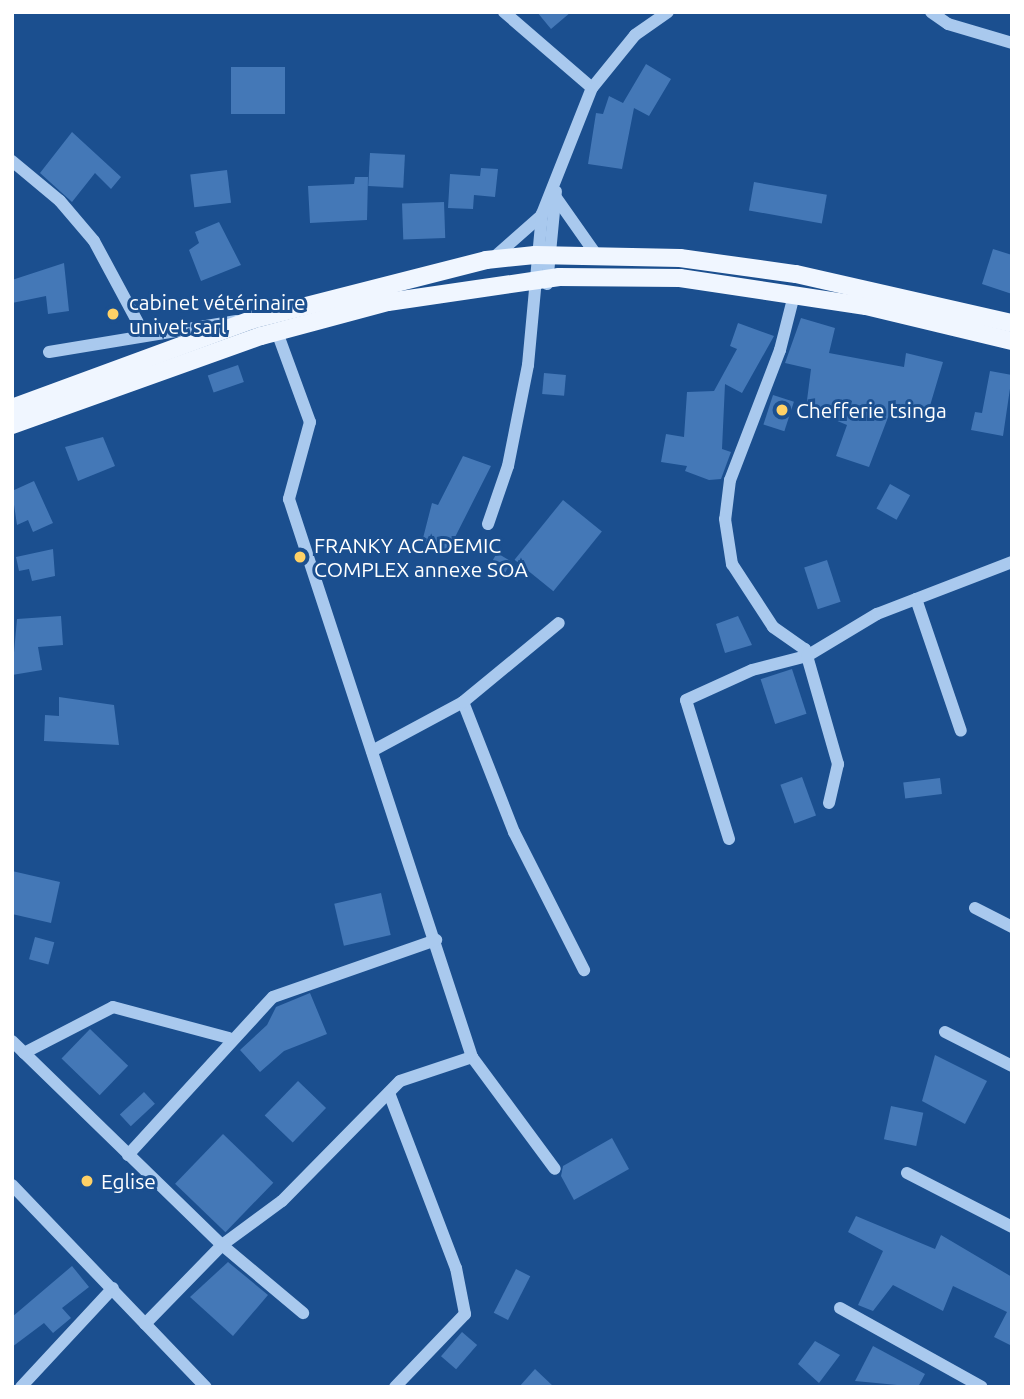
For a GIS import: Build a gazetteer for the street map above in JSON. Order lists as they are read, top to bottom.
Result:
{
  "places": [
    "cabinet vétérinaire univet sarl",
    "Chefferie tsinga",
    "FRANKY ACADEMIC COMPLEX annexe SOA",
    "Eglise"
  ]
}
